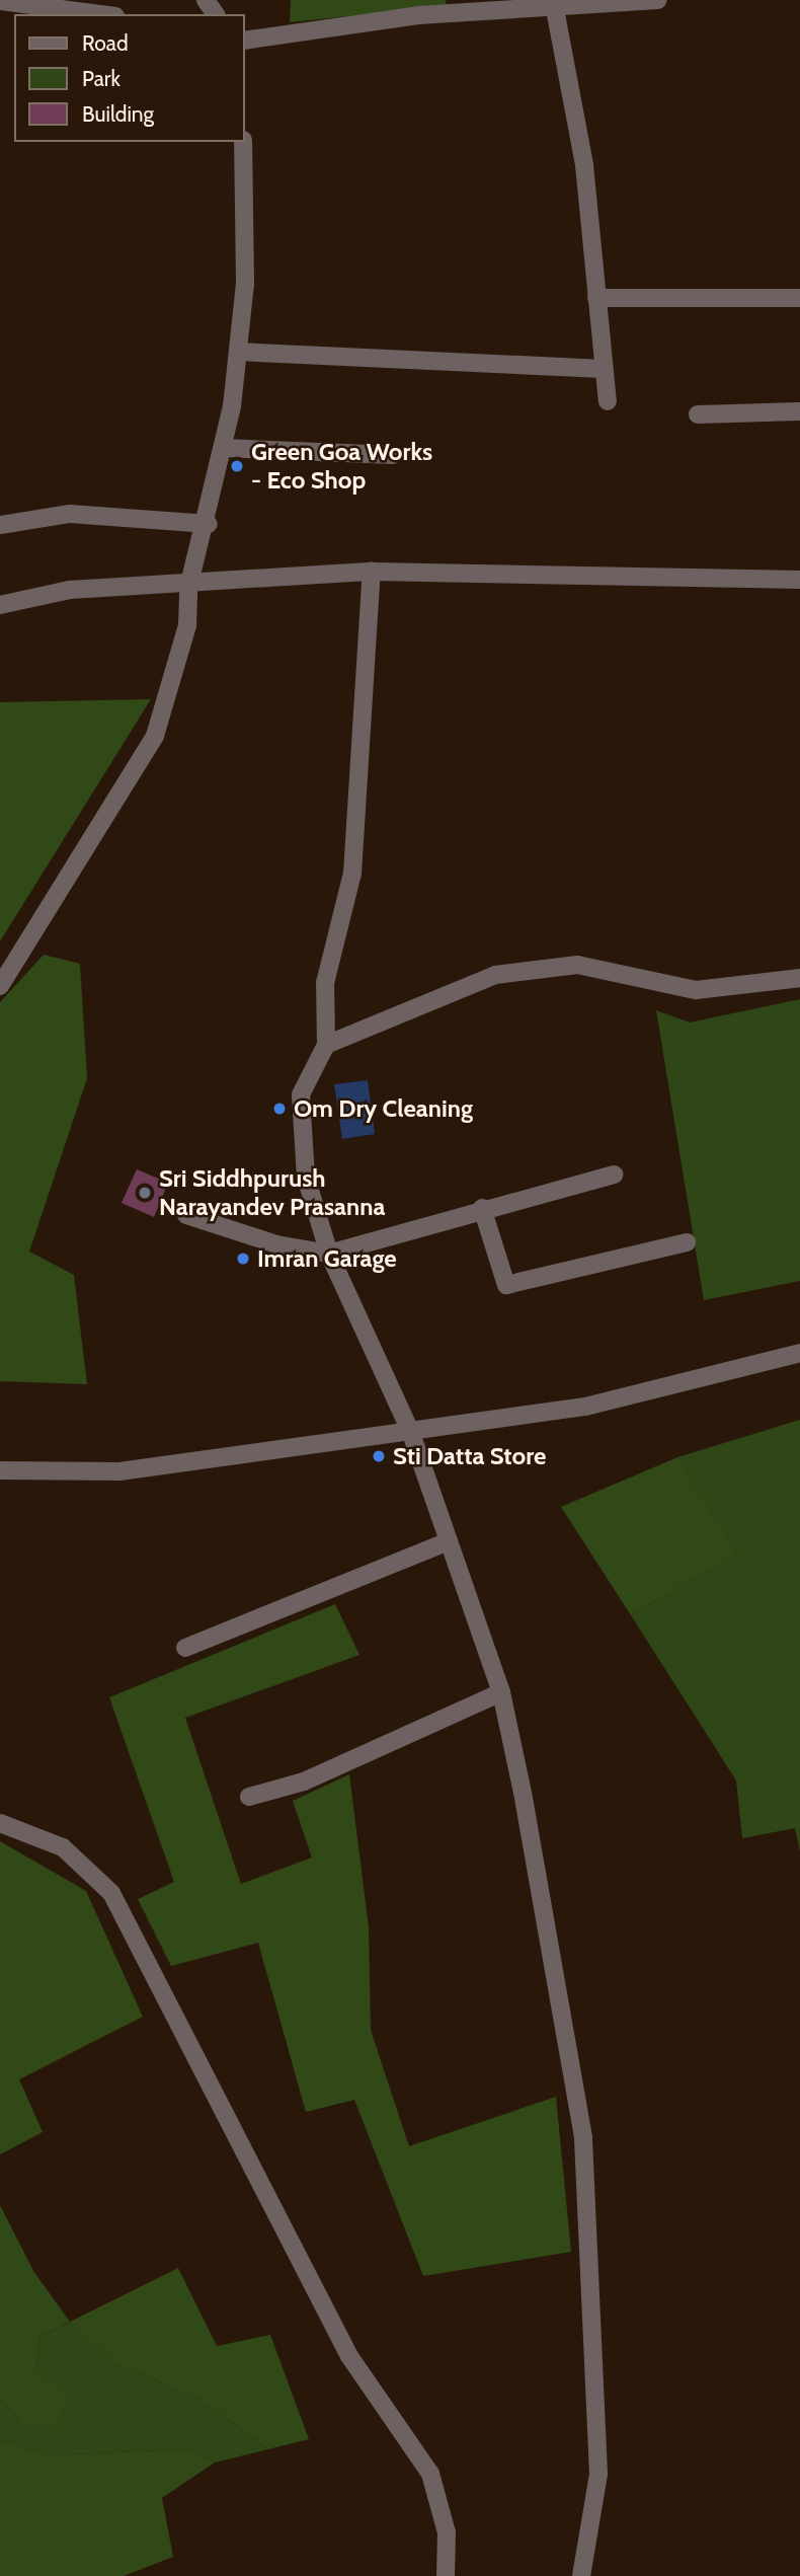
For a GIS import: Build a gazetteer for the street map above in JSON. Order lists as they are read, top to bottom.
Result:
{
  "places": [
    "Green Goa Works - Eco Shop",
    "Om Dry Cleaning",
    "Sri Siddhpurush Narayandev Prasanna",
    "Imran Garage",
    "Sti Datta Store"
  ],
  "legend": ["Road", "Park", "Building"]
}
